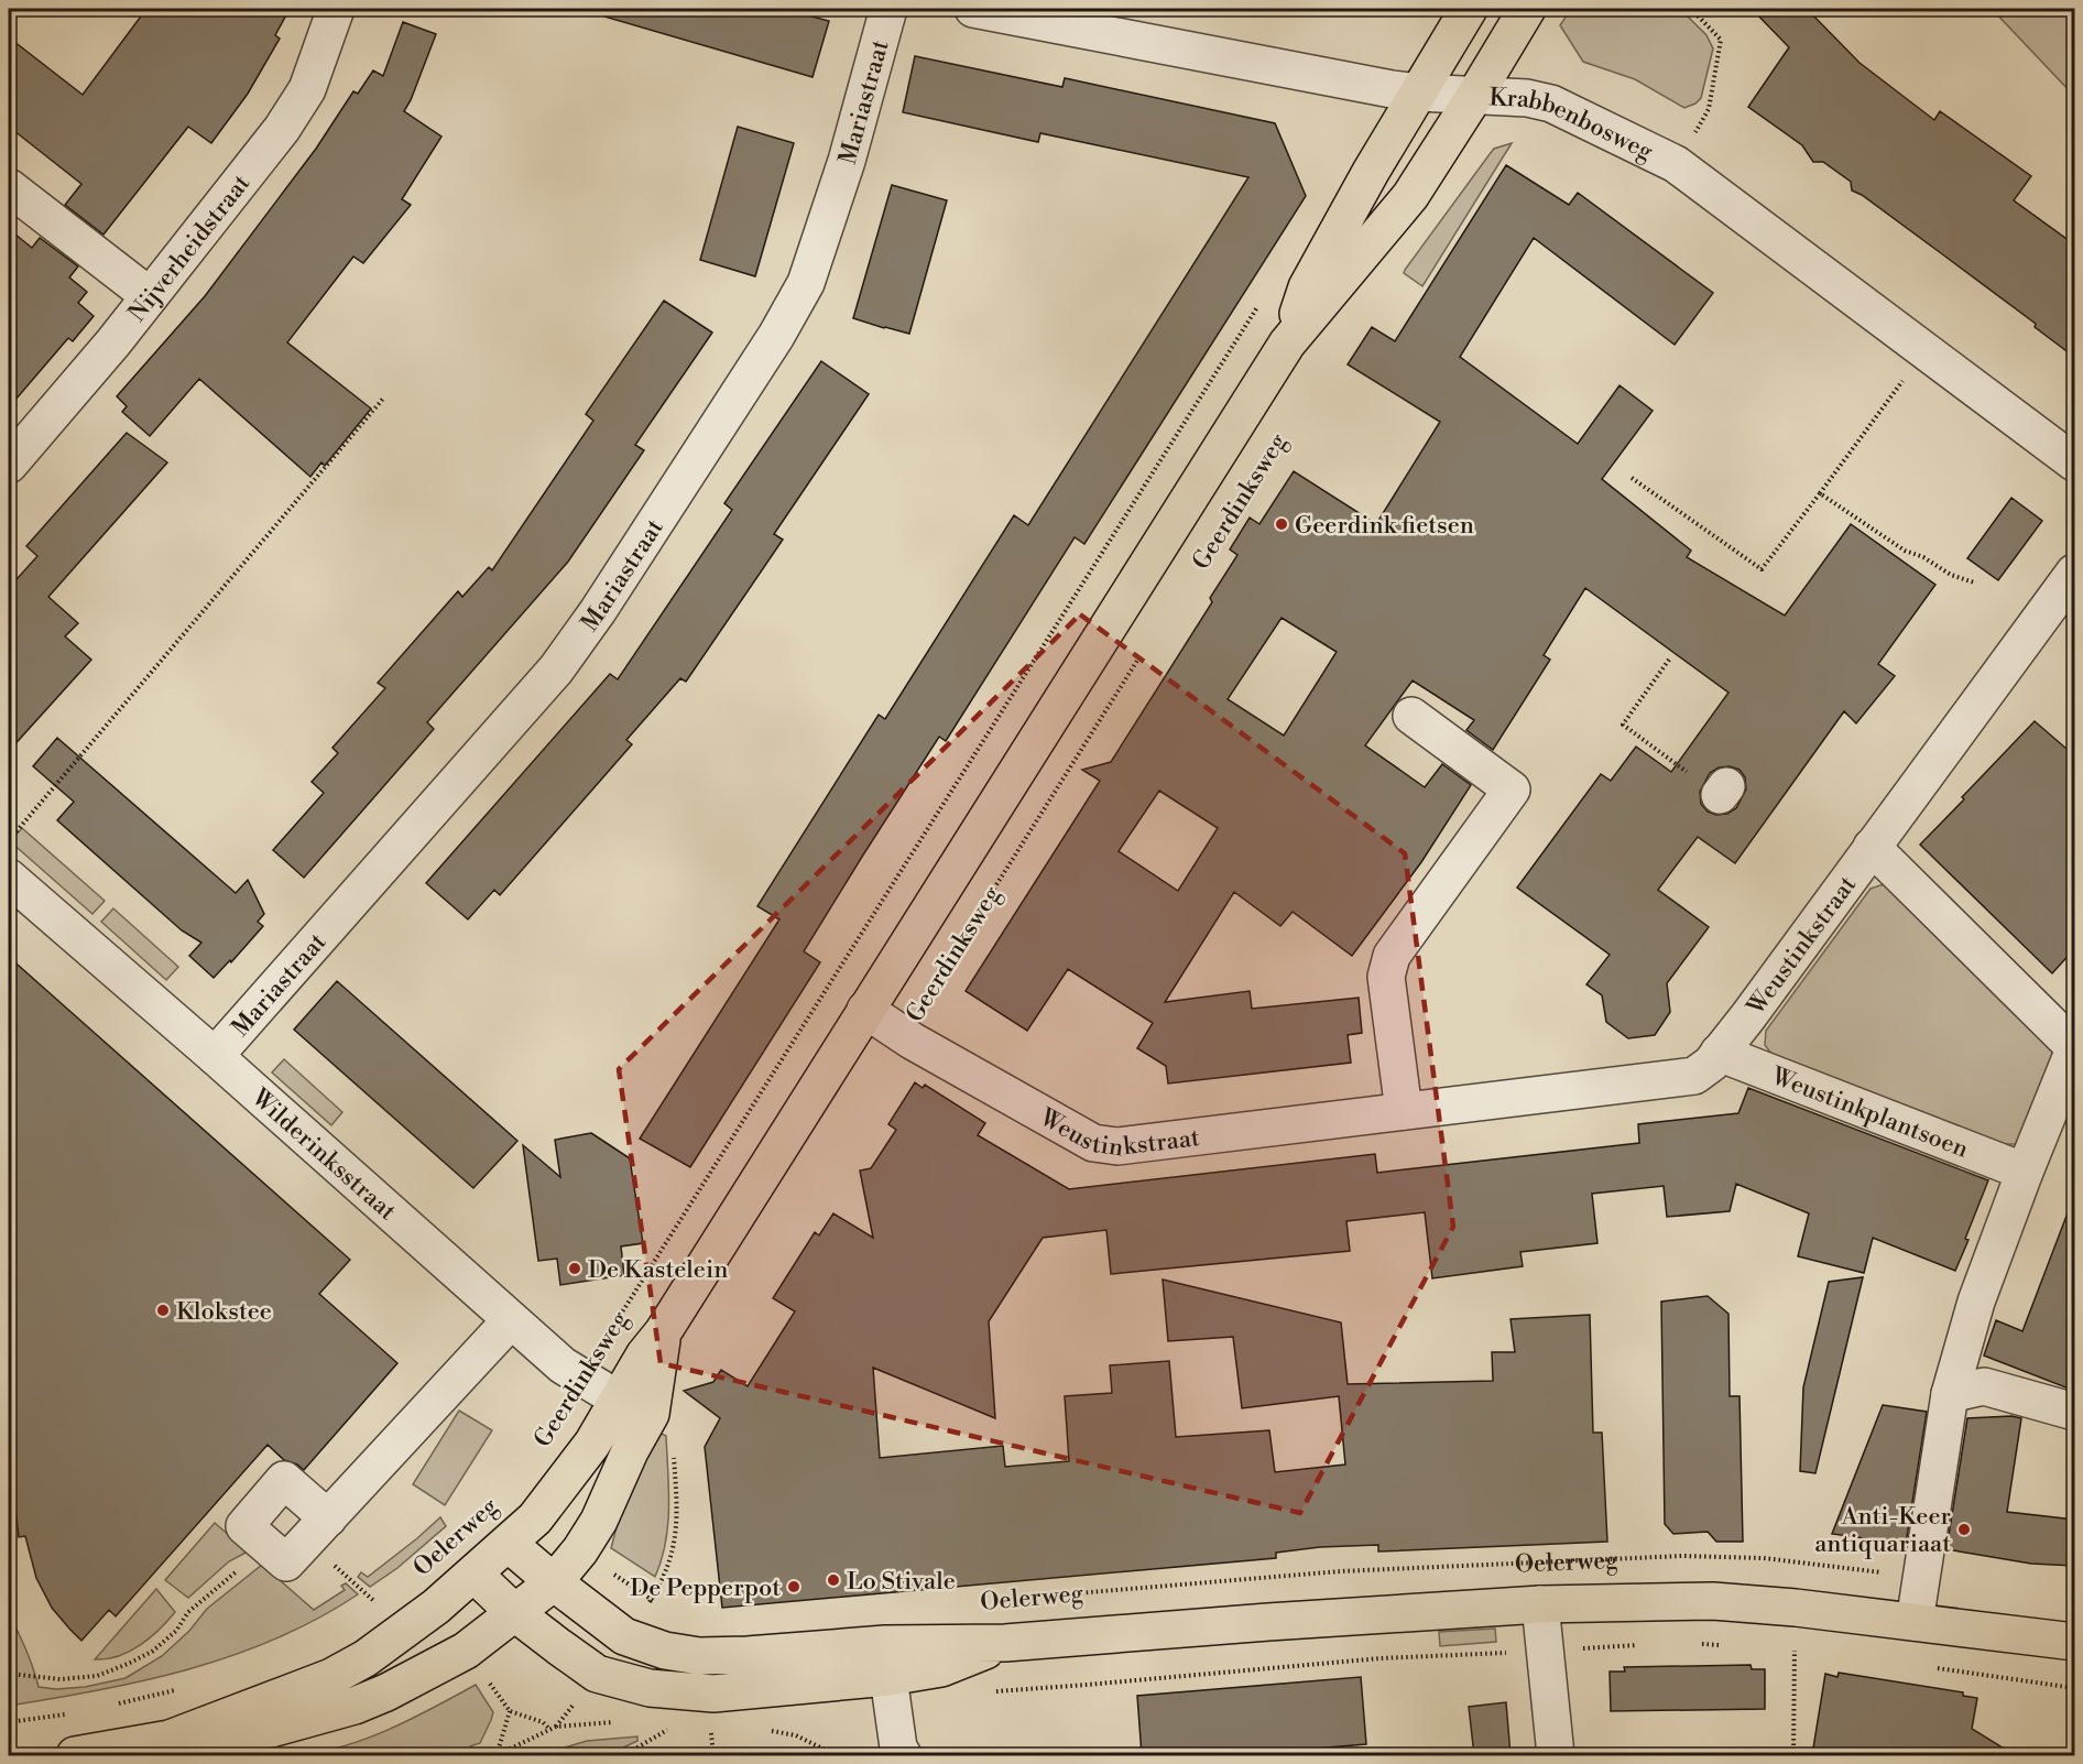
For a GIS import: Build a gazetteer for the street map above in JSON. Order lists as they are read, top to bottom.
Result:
{
  "streets": {
    "main road": ["Geerdinksweg", "Oelerweg"],
    "street": [
      "Mariastraat",
      "Krabbenbosweg",
      "Nijverheidstraat",
      "Weustinkstraat",
      "Weustinkplantsoen",
      "Wilderinksstraat"
    ]
  },
  "crossings": [
    ["Mariastraat", "Wilderinksstraat"],
    ["Krabbenbosweg", "Geerdinksweg"],
    ["Geerdinksweg", "Weustinkstraat"],
    ["Geerdinksweg", "Wilderinksstraat"],
    ["Geerdinksweg", "Oelerweg"],
    ["Weustinkstraat", "Weustinkplantsoen"]
  ],
  "places": [
    "Geerdink fietsen",
    "De Kastelein",
    "Klokstee",
    "Anti-Keer antiquariaat",
    "Lo Stivale",
    "De Pepperpot"
  ]
}
